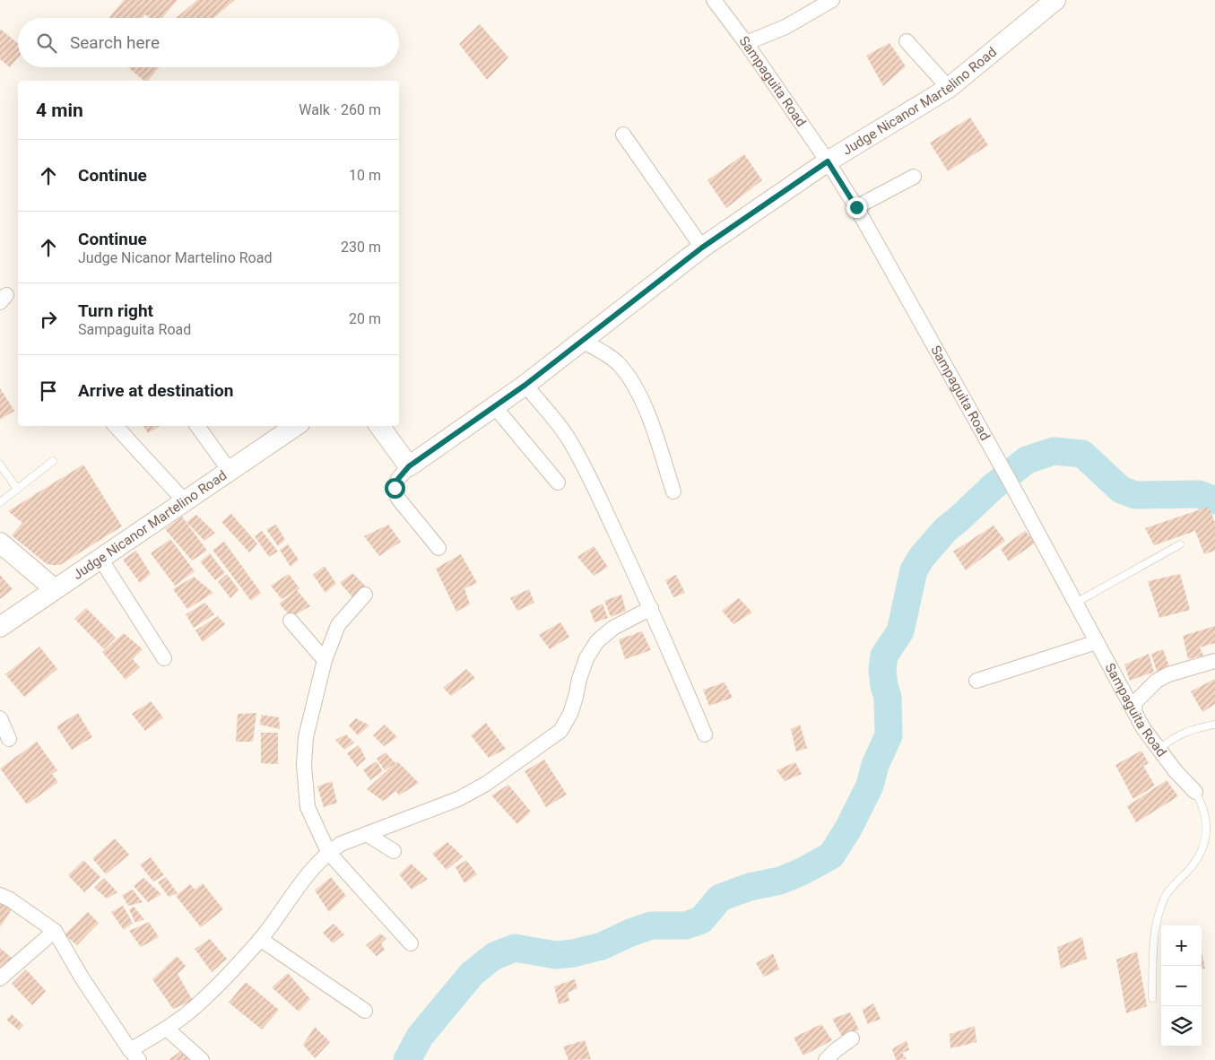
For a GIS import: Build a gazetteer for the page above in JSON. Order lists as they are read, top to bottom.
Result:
{
  "streets": {
    "street": ["Sampaguita Road", "Judge Nicanor Martelino Road"]
  },
  "crossings": [
    ["Sampaguita Road", "Judge Nicanor Martelino Road"]
  ],
  "page": {
    "search": "Search here",
    "heading": ["4 min", "Walk · 260 m"],
    "list": [
      ["Continue", "10 m"],
      ["Continue", "Judge Nicanor Martelino Road", "230 m"],
      ["Turn right", "Sampaguita Road", "20 m"],
      "Arrive at destination"
    ],
    "map_buttons": ["+", "−"]
  }
}
